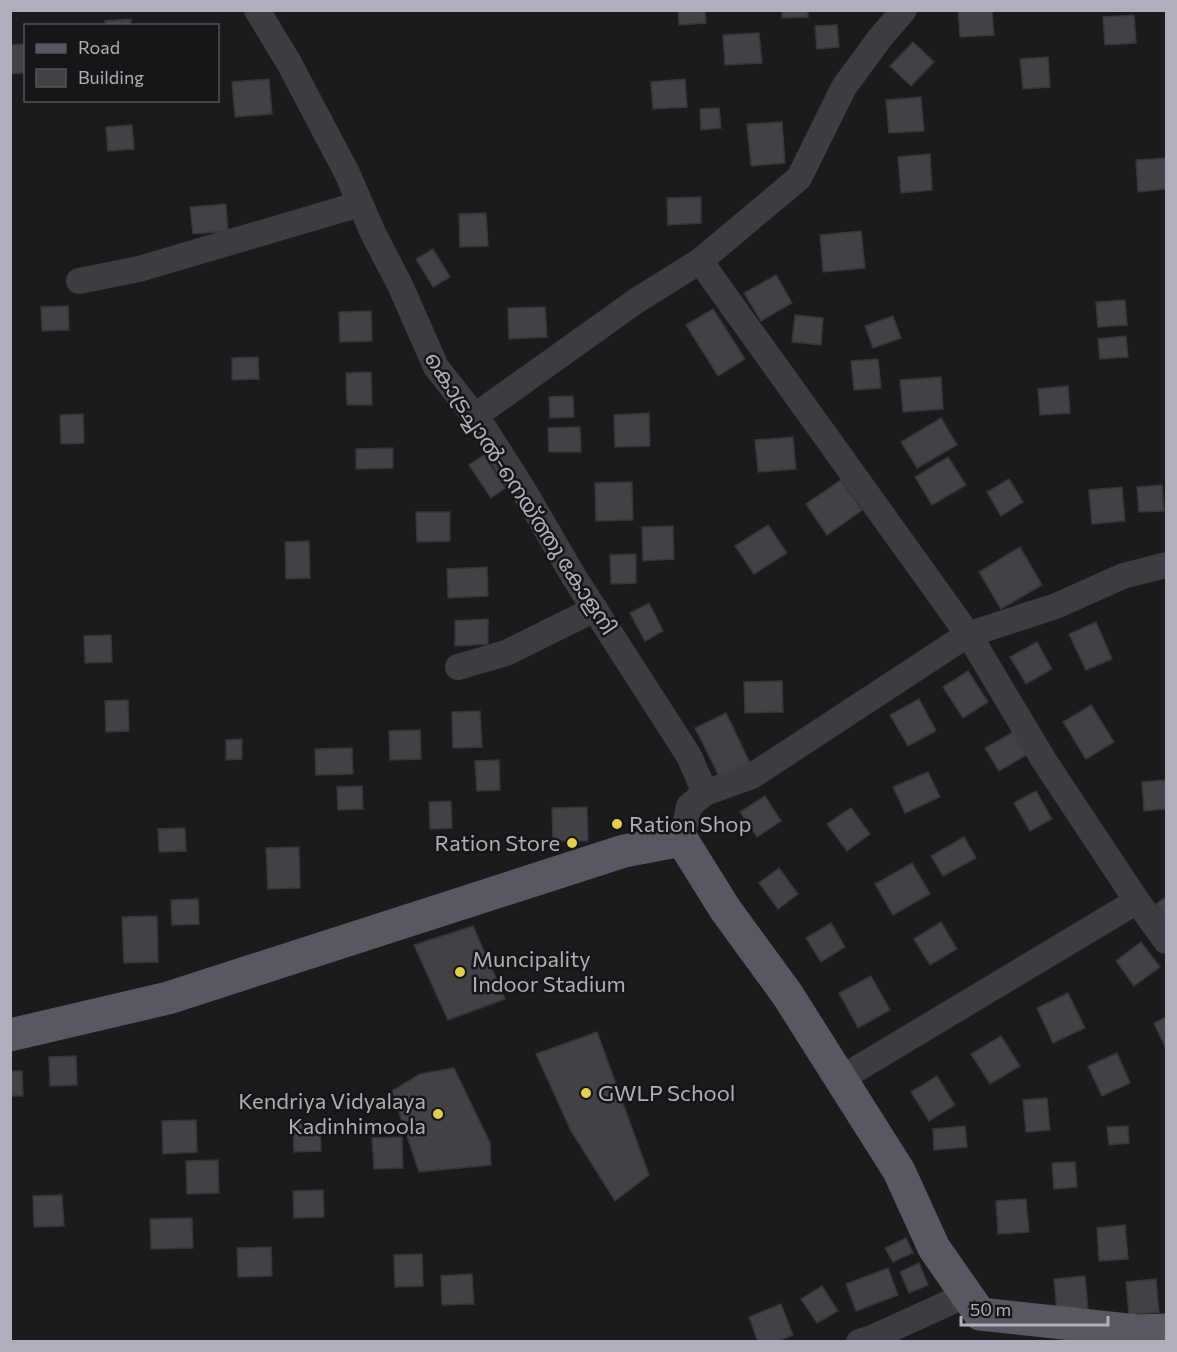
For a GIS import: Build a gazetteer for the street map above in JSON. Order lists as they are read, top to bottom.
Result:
{
  "streets": {
    "street": ["കൊട്രച്ചാൽ-നെയ്ത്തു കോളനി"]
  },
  "places": [
    "Ration Shop",
    "Ration Store",
    "Muncipality Indoor Stadium",
    "GWLP School",
    "Kendriya Vidyalaya Kadinhimoola"
  ],
  "legend": ["Road", "Building"],
  "scale_bar": "50 m"
}
